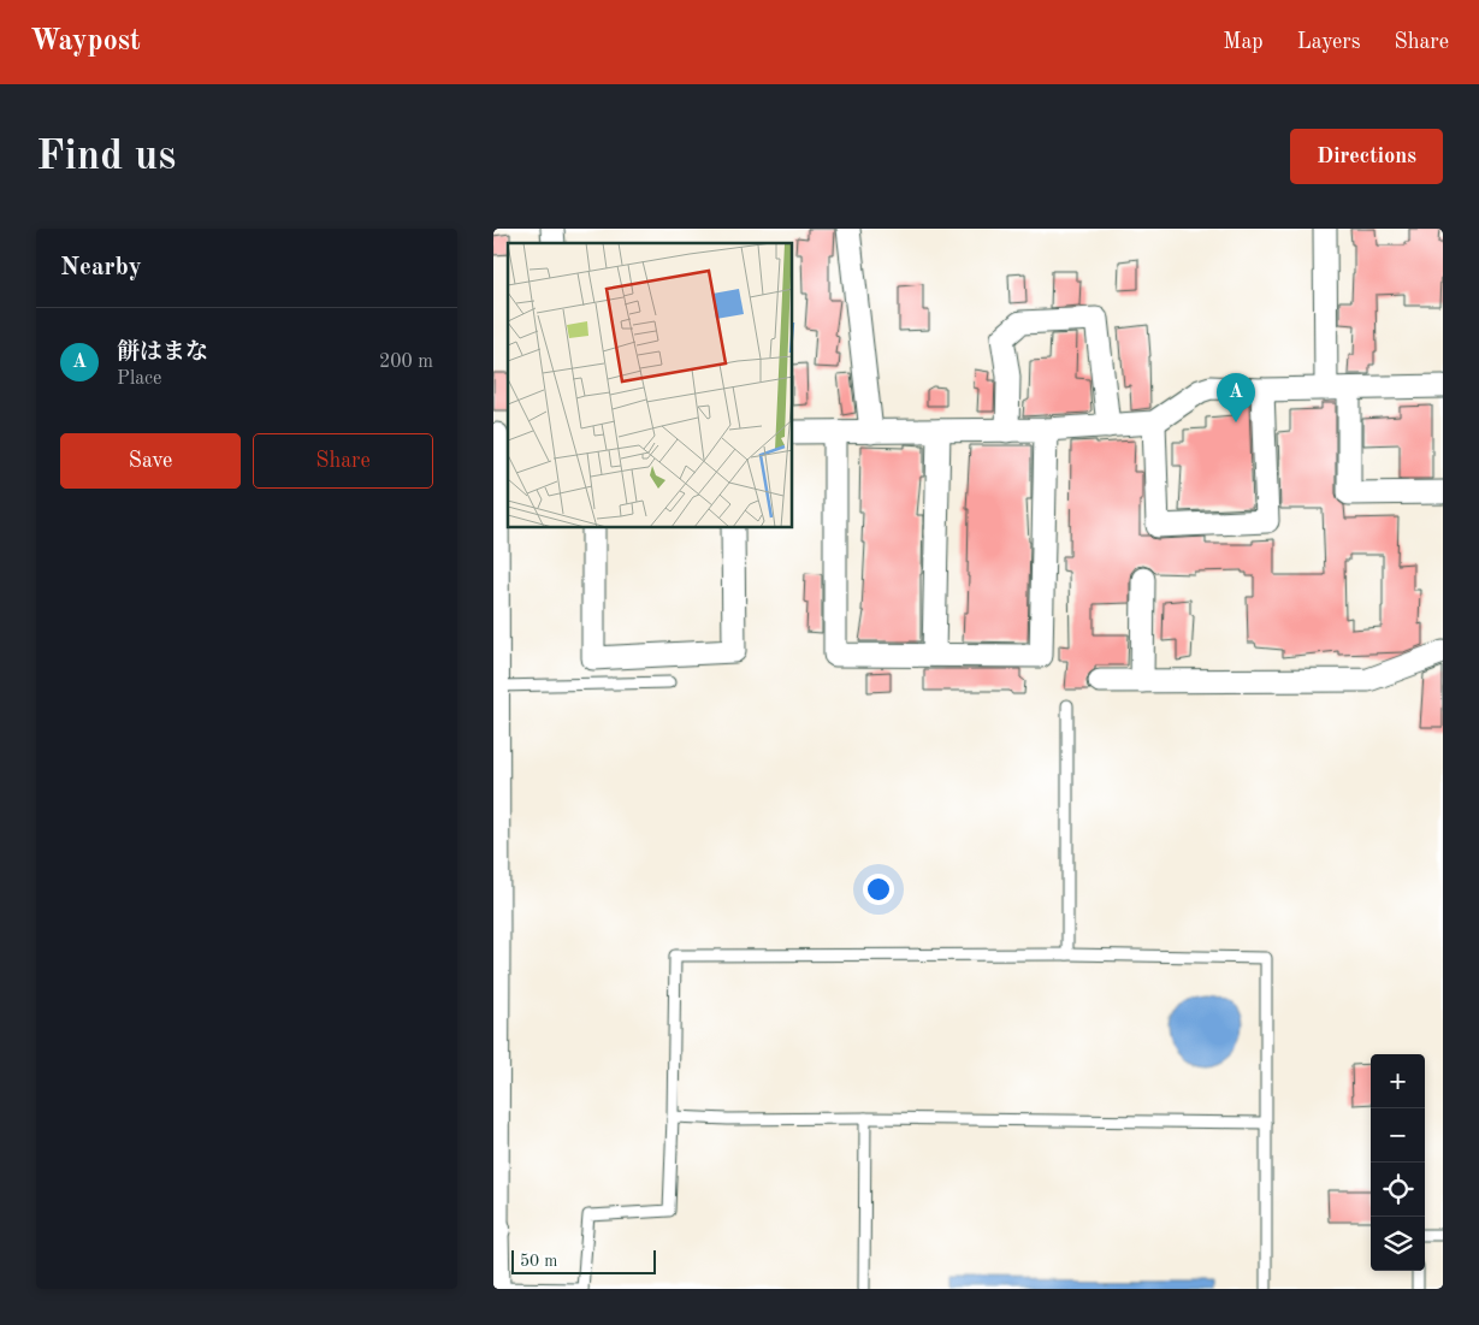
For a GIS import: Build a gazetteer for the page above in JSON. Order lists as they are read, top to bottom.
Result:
{
  "scale_bar": "50 m",
  "page": {
    "header": "Waypost",
    "nav": ["Map", "Layers", "Share"],
    "buttons": [
      "Directions",
      ["Save", "Share"]
    ],
    "title": "Find us",
    "heading": "Nearby",
    "list": [
      {
        "mark": "A",
        "name": "餅はまな",
        "note": "Place",
        "value": "200 m"
      }
    ],
    "pins": "A",
    "map_buttons": ["+", "−"],
    "scale": "50 m"
  }
}
